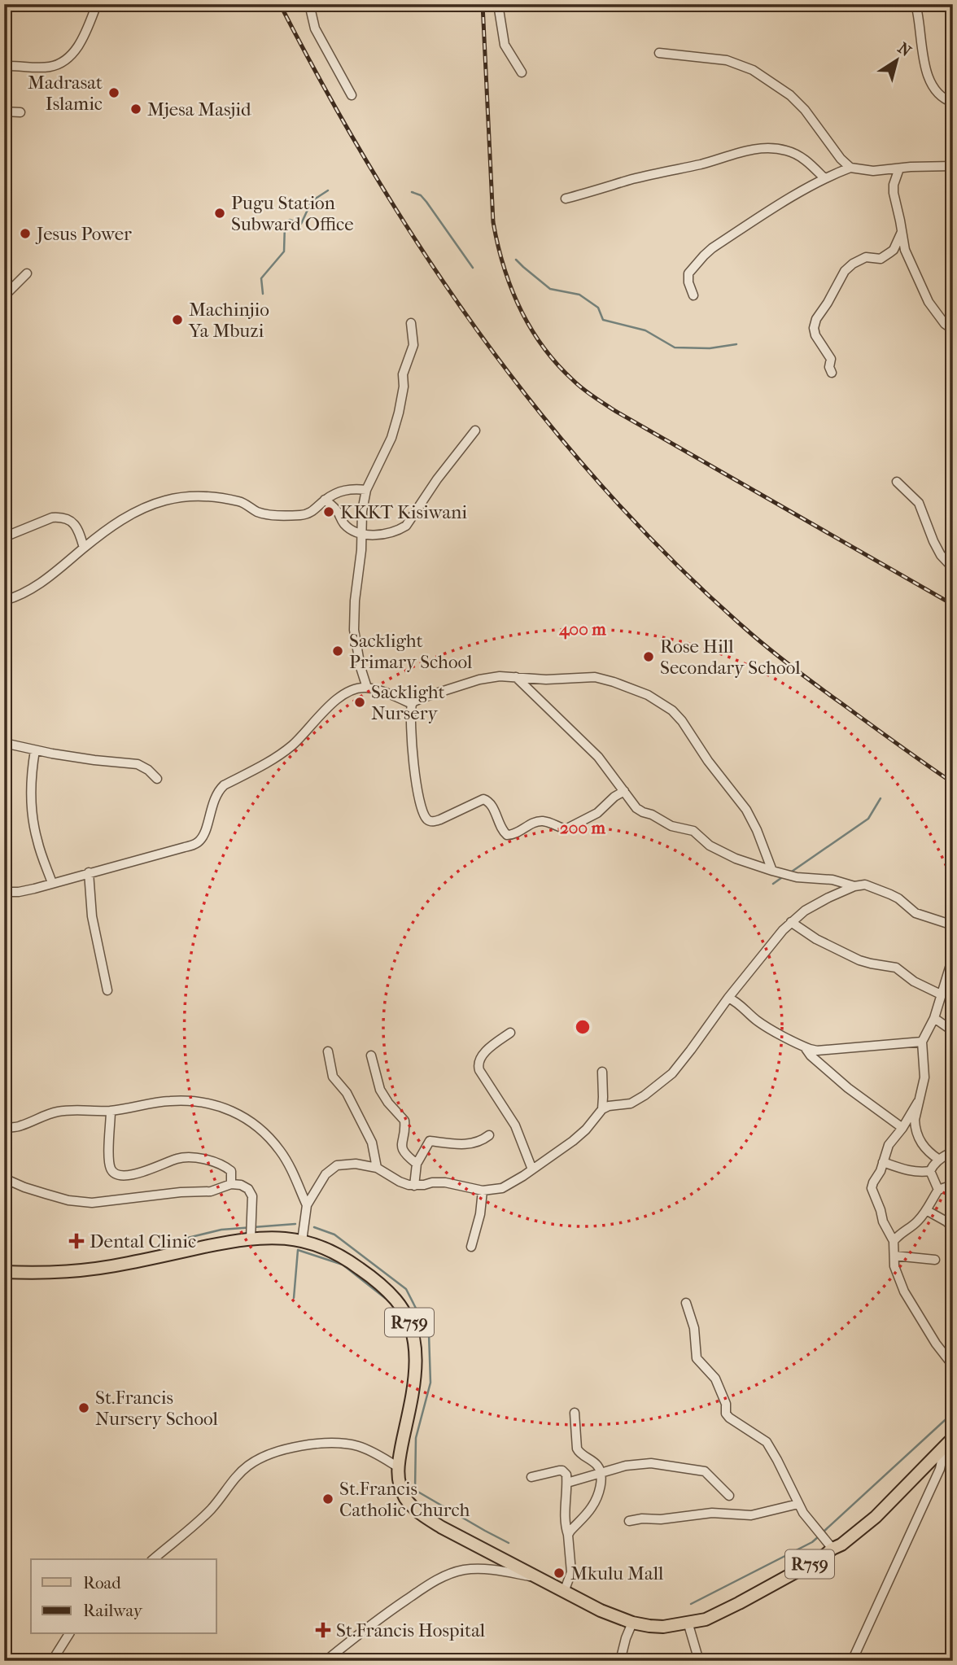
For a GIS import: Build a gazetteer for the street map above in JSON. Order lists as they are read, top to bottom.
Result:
{
  "streets": {
    "main road": ["R759"]
  },
  "places": {
    "other": [
      "Madrasat Islamic",
      "Mjesa Masjid",
      "Pugu Station Subward Office",
      "Jesus Power",
      "Machinjio Ya Mbuzi",
      "KKKT Kisiwani",
      "Sacklight Primary School",
      "Rose Hill Secondary School",
      "Sacklight Nursery",
      "St.Francis Nursery School",
      "St.Francis Catholic Church",
      "Mkulu Mall"
    ],
    "health": ["Dental Clinic", "St.Francis Hospital"]
  },
  "legend": ["Road", "Railway"],
  "north": "top right",
  "rings": ["400 m", "200 m"]
}
